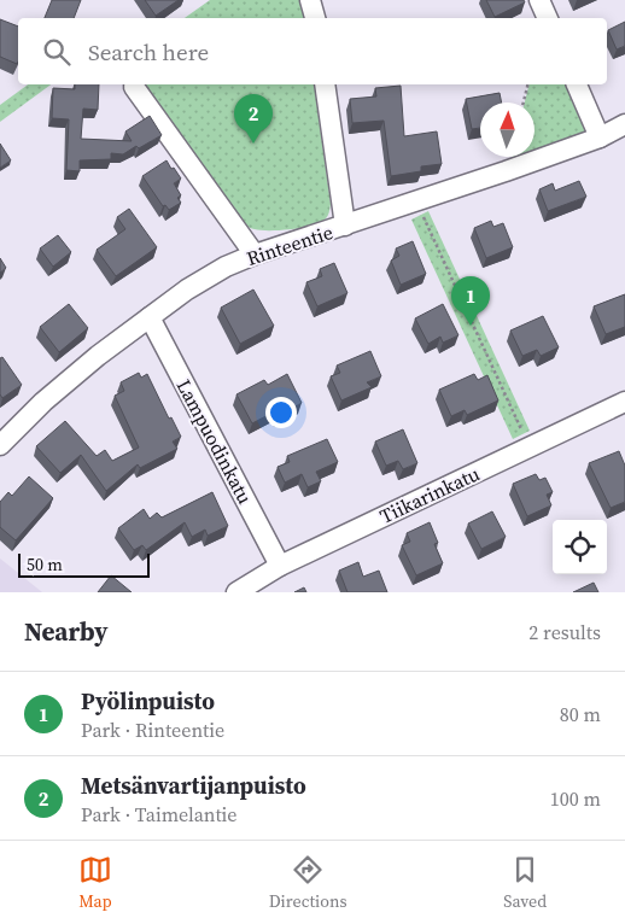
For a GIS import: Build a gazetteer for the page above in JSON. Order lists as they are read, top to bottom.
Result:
{
  "streets": {
    "street": ["Rinteentie", "Lampuodinkatu", "Tiikarinkatu"]
  },
  "crossings": [
    ["Rinteentie", "Lampuodinkatu"],
    ["Lampuodinkatu", "Tiikarinkatu"]
  ],
  "scale_bar": "50 m",
  "north": "top",
  "page": {
    "search": "Search here",
    "pins": ["2", "1"],
    "scale": "50 m",
    "heading": ["Nearby", "2 results"],
    "list": [
      {
        "mark": "1",
        "name": "Pyölinpuisto",
        "note": "Park · Rinteentie",
        "value": "80 m"
      },
      {
        "mark": "2",
        "name": "Metsänvartijanpuisto",
        "note": "Park · Taimelantie",
        "value": "100 m"
      }
    ],
    "nav": ["Map", "Directions", "Saved"]
  }
}
